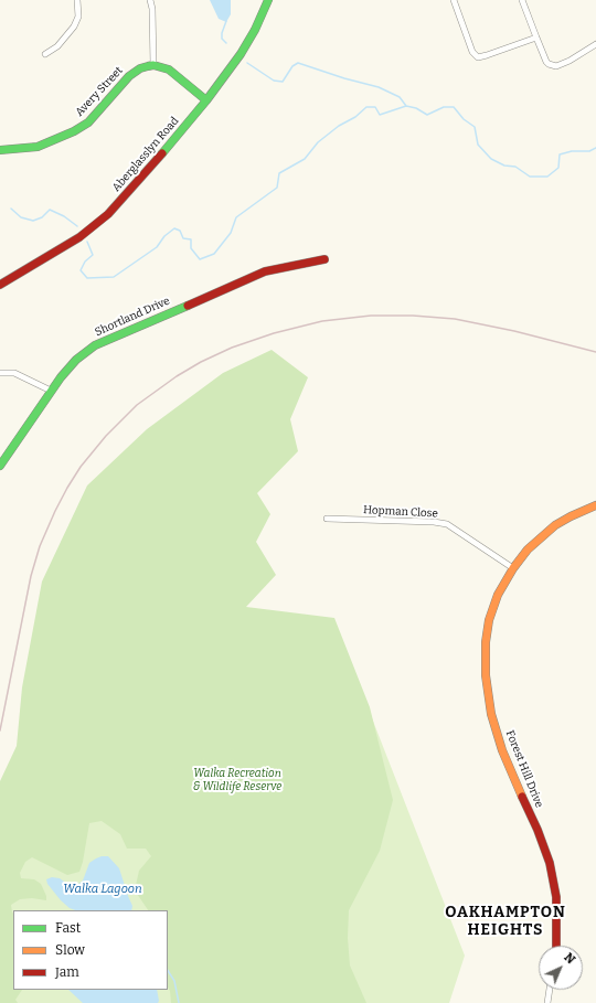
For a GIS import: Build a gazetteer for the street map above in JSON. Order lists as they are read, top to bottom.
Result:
{
  "streets": {
    "street": [
      "Avery Street",
      "Aberglasslyn Road",
      "Shortland Drive",
      "Hopman Close",
      "Forest Hill Drive"
    ]
  },
  "crossings": [
    ["Hopman Close", "Forest Hill Drive"]
  ],
  "districts": ["OAKHAMPTON HEIGHTS"],
  "water": ["Walka Lagoon"],
  "parks": ["Walka Recreation & Wildlife Reserve"],
  "legend": ["Fast", "Slow", "Jam"],
  "north": "top right"
}
